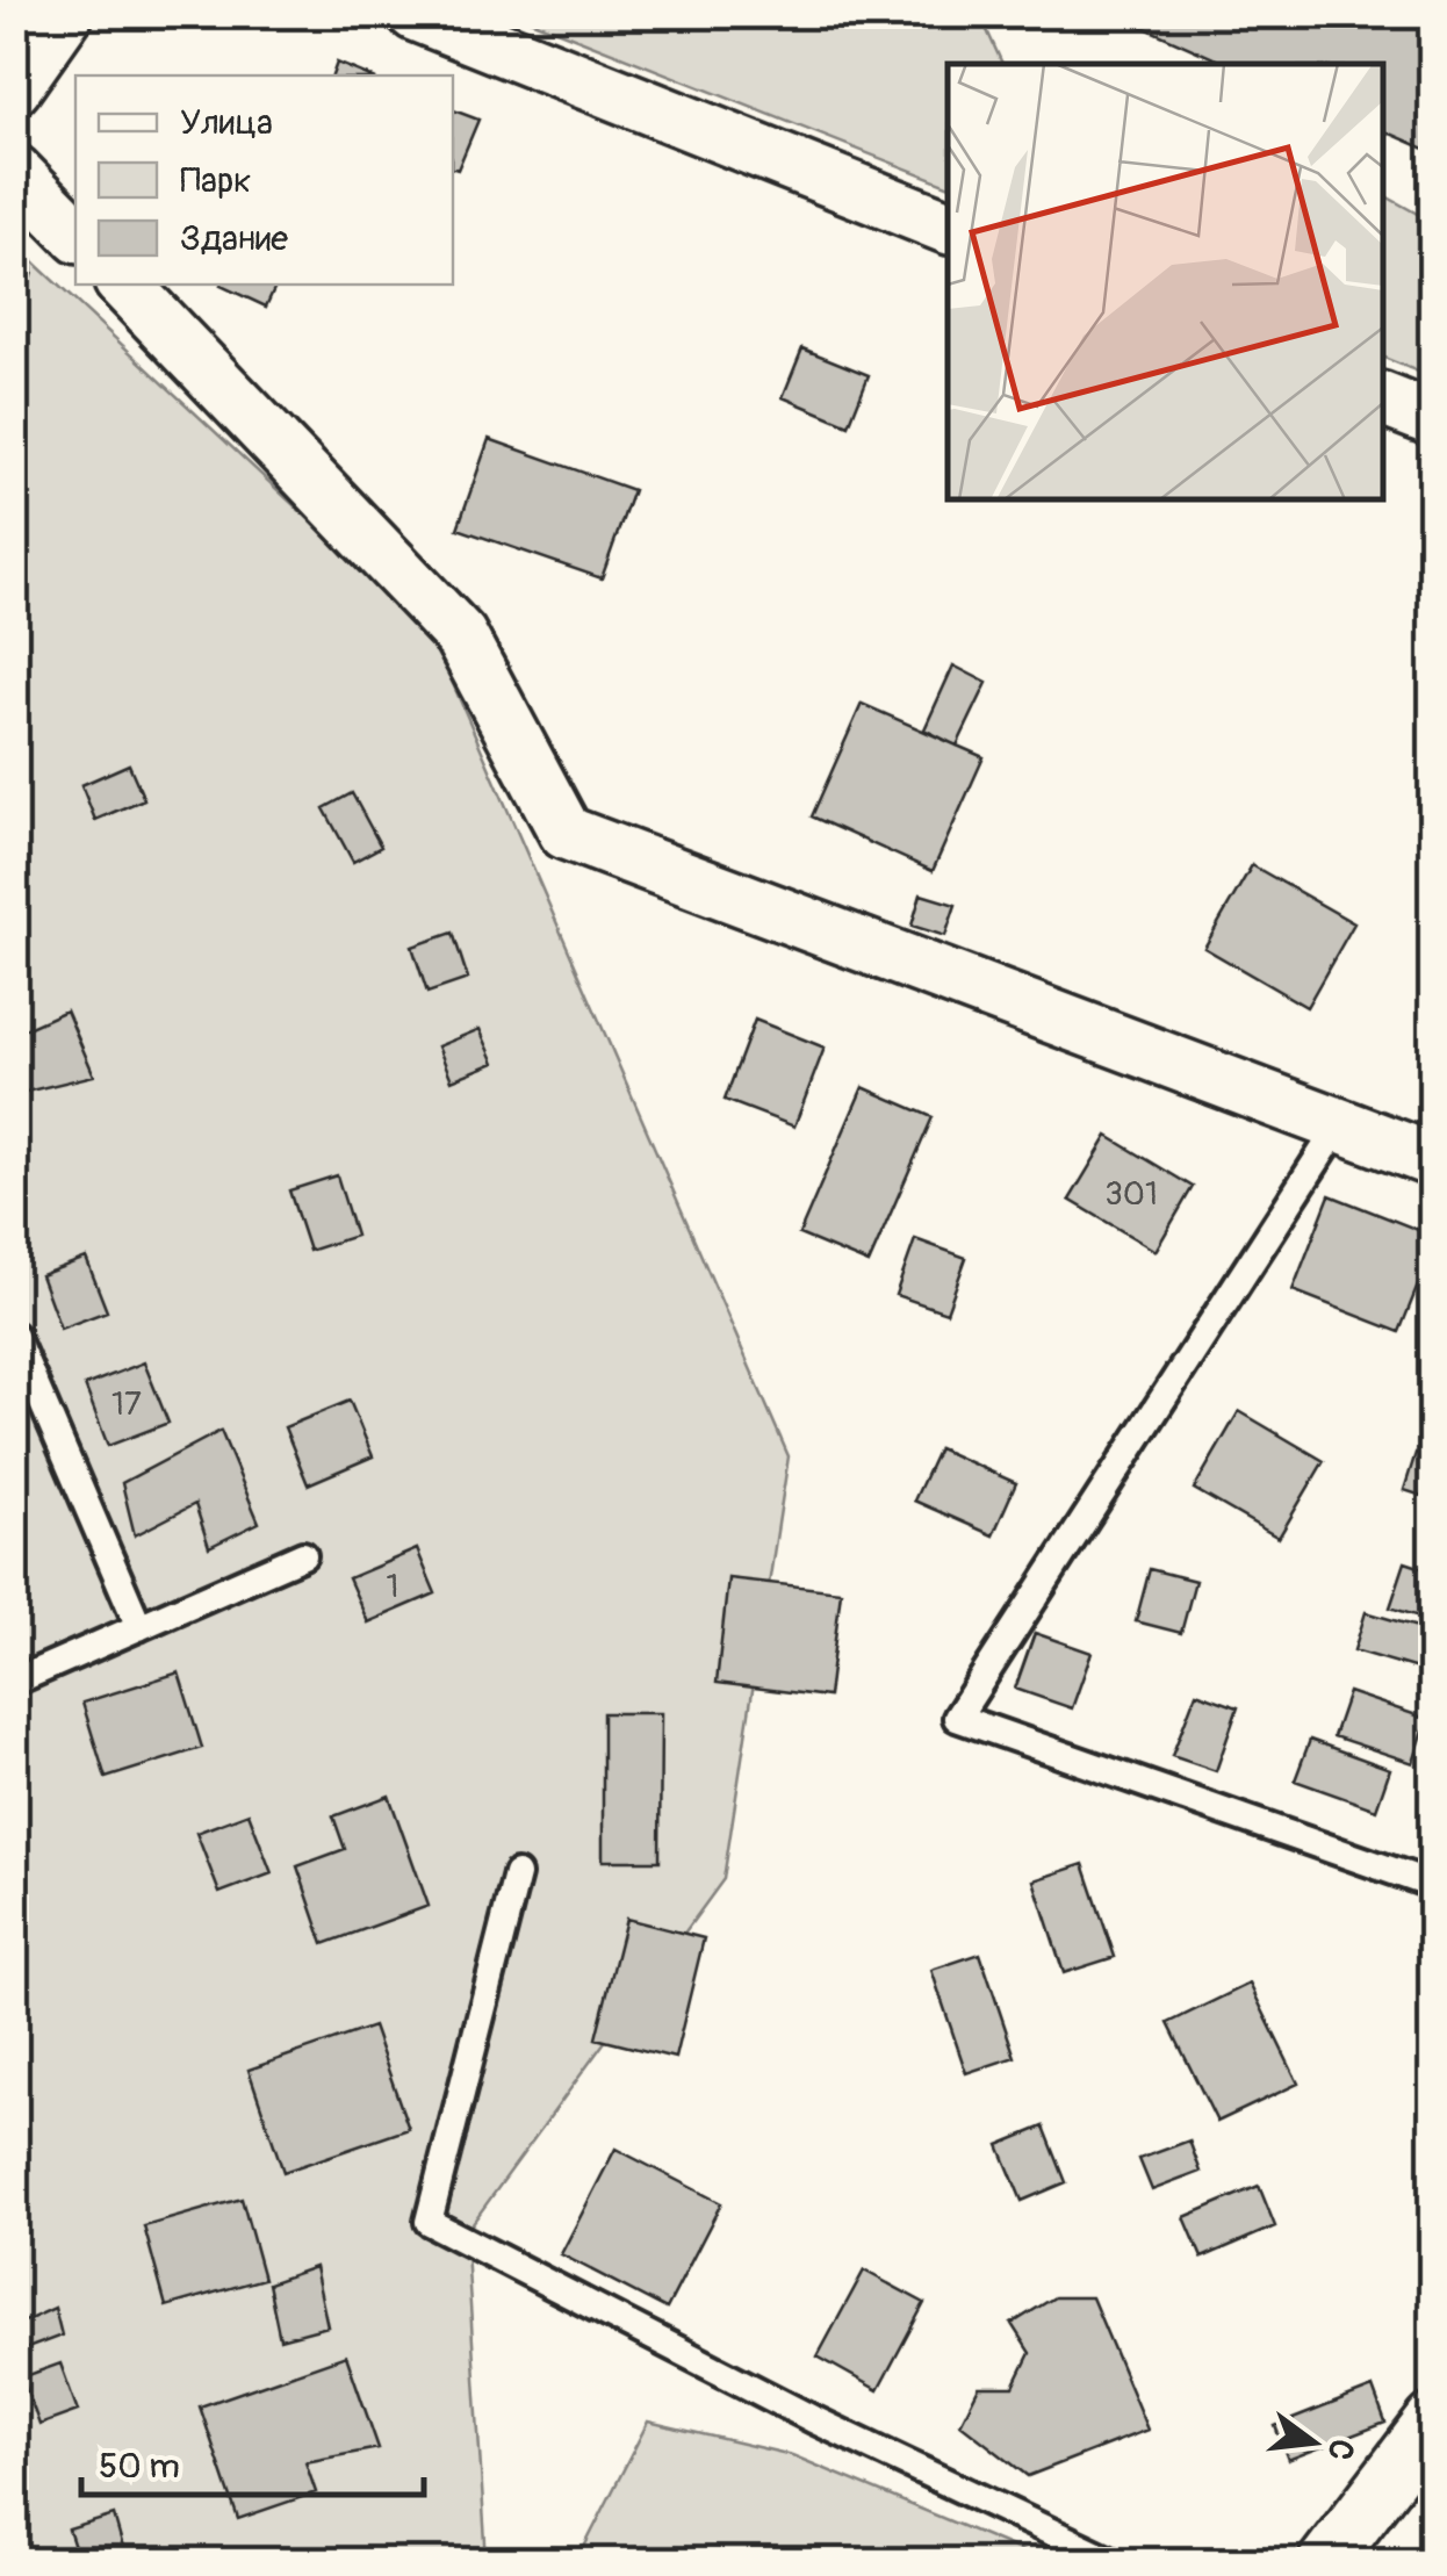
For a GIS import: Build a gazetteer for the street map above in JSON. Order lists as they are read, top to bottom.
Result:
{
  "house_numbers": ["301", "17", "1"],
  "legend": ["Улица", "Парк", "Здание"],
  "scale_bar": "50 m",
  "north": "right"
}
